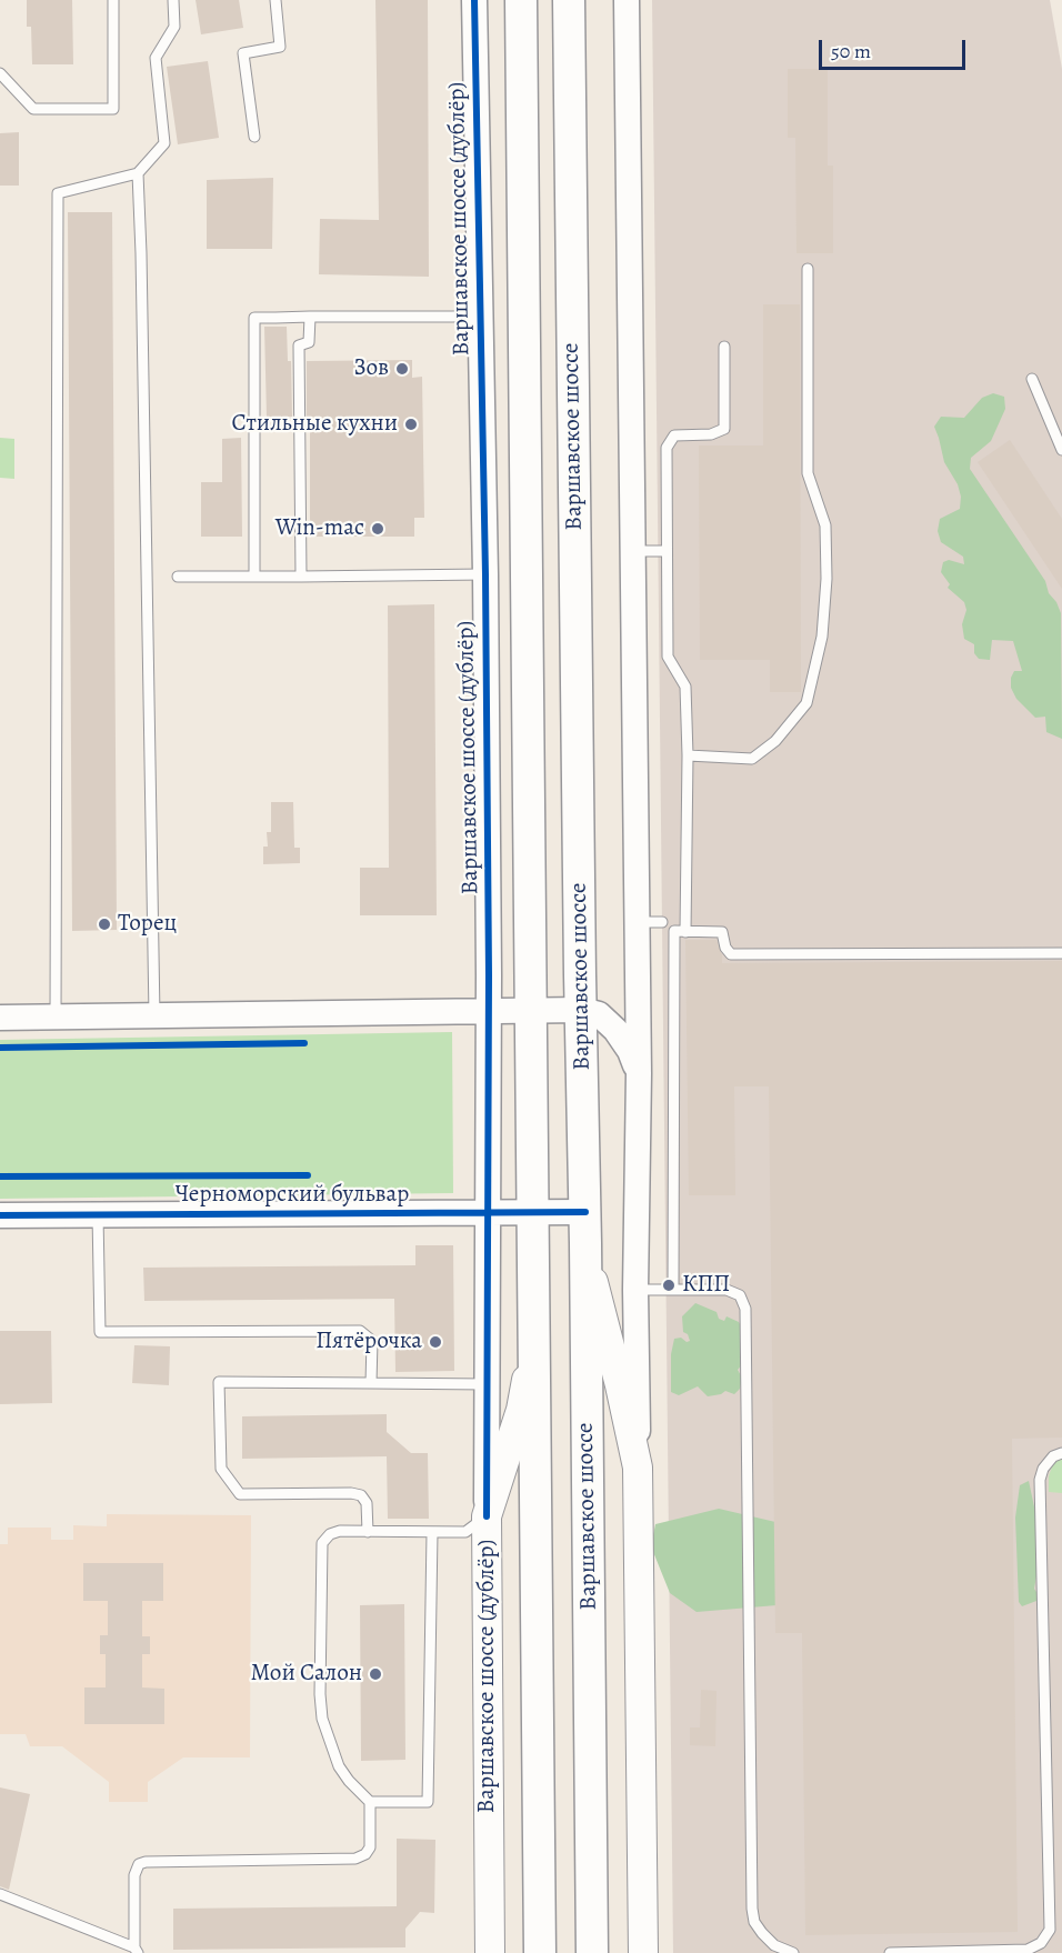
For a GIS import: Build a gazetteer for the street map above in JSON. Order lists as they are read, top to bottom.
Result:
{
  "streets": {
    "main road": ["Варшавское шоссе (дублёр)", "Варшавское шоссе"],
    "street": ["Черноморский бульвар"]
  },
  "crossings": [
    ["Варшавское шоссе (дублёр)", "Черноморский бульвар"],
    ["Варшавское шоссе", "Черноморский бульвар"]
  ],
  "places": [
    "Зов",
    "Стильные кухни",
    "Win-mac",
    "Торец",
    "КПП",
    "Пятёрочка",
    "Мой Салон"
  ],
  "scale_bar": "50 m"
}
